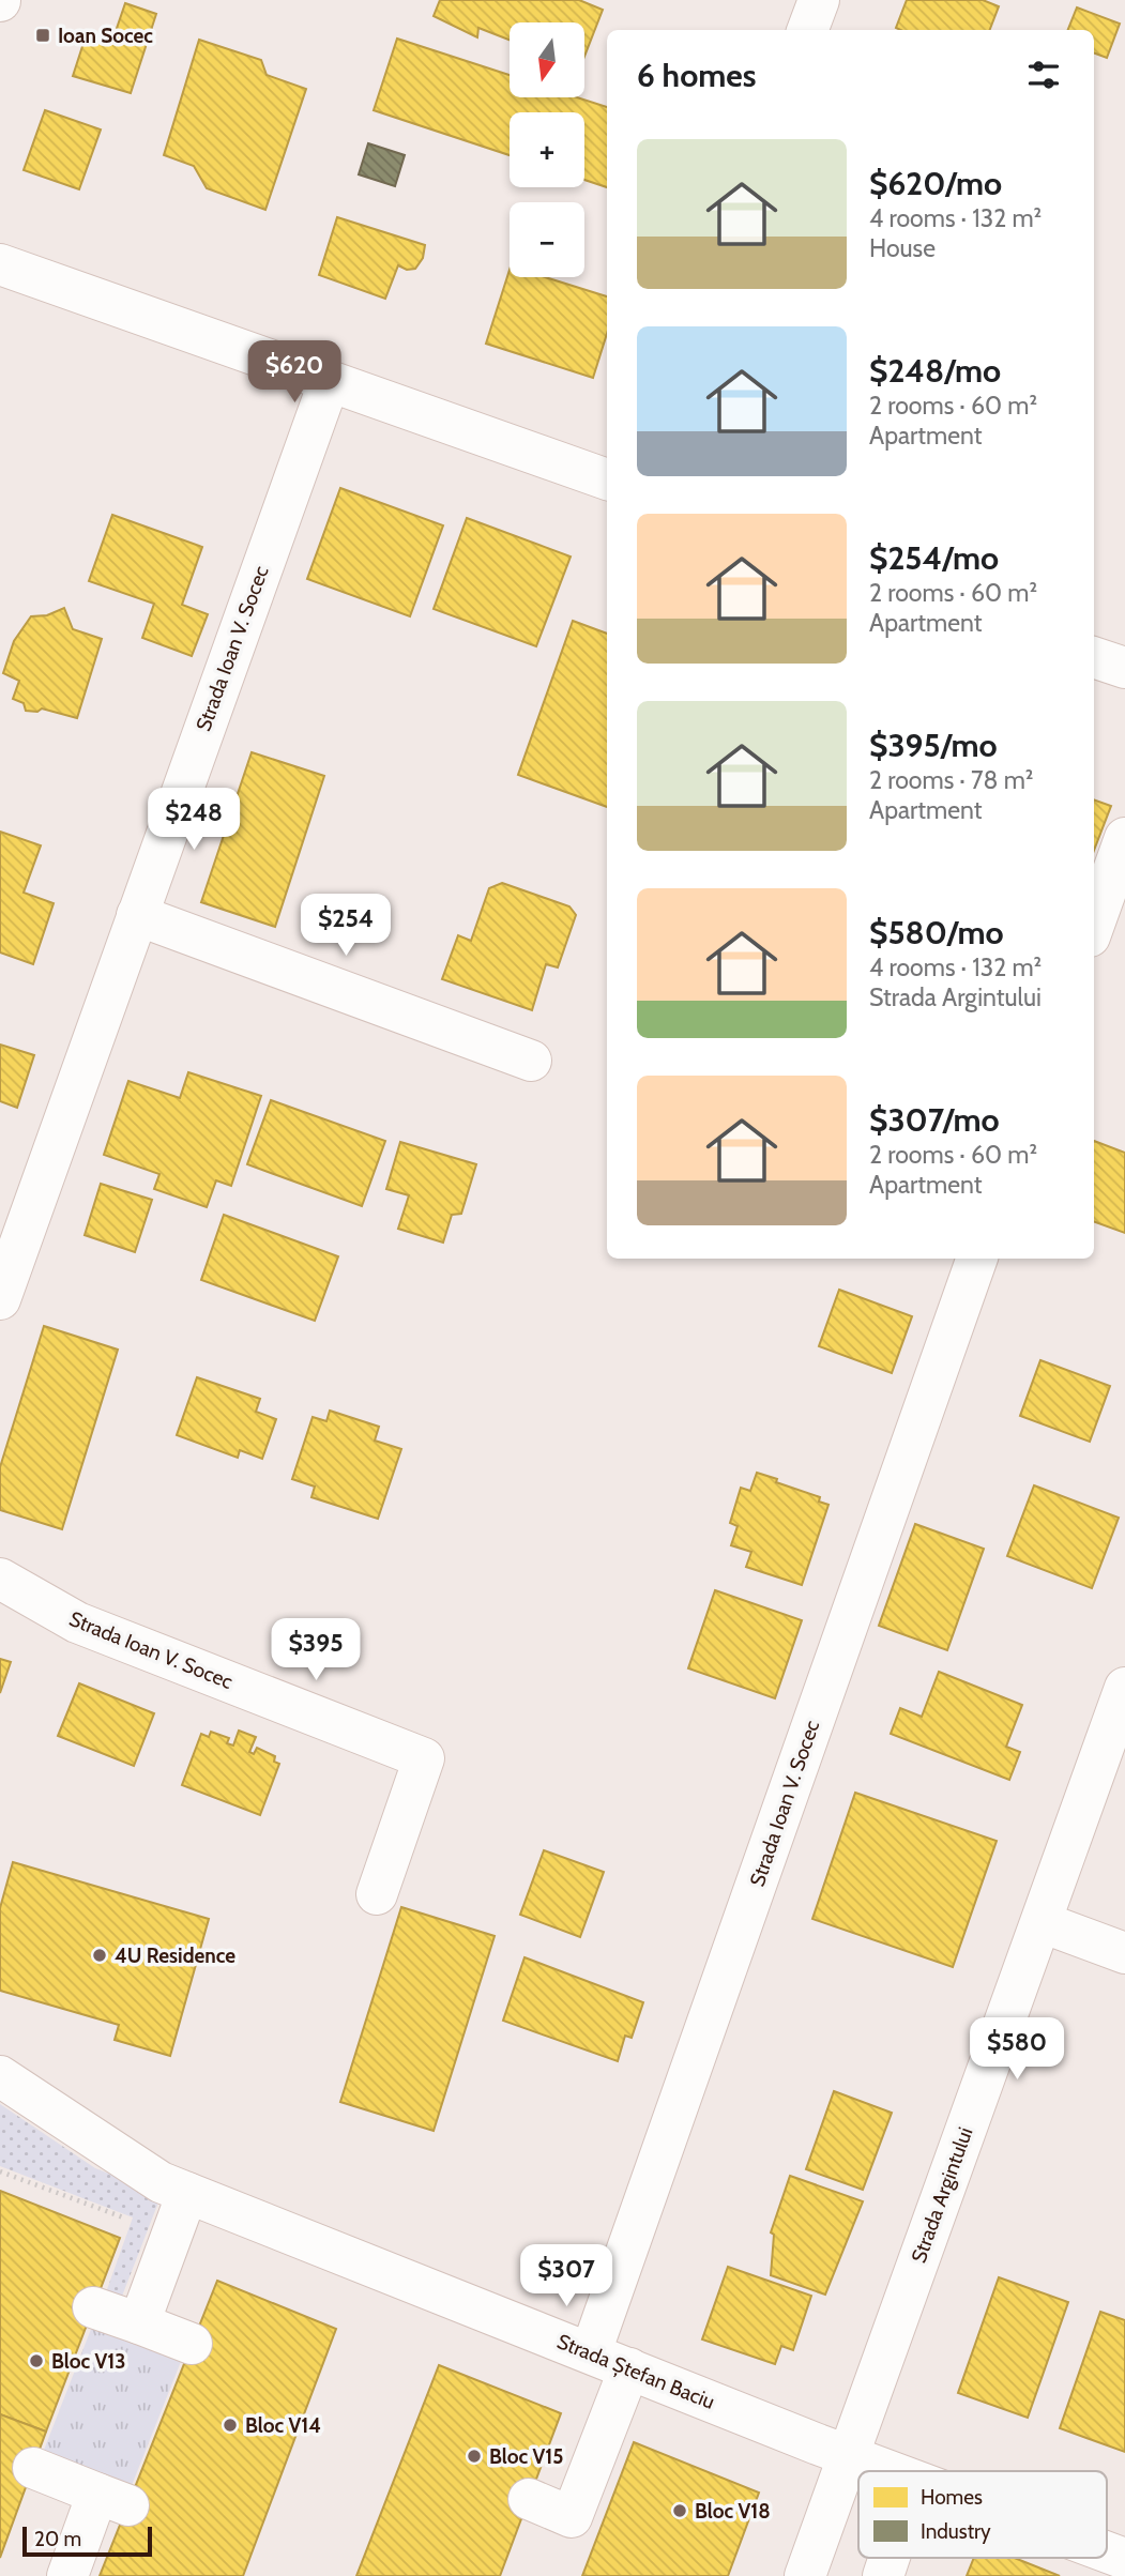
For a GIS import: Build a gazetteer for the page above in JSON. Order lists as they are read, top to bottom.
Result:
{
  "streets": {
    "street": ["Strada Ioan V. Socec", "Strada Argintului", "Strada Ștefan Baciu"]
  },
  "crossings": [
    ["Strada Ioan V. Socec", "Strada Ștefan Baciu"],
    ["Strada Argintului", "Strada Ștefan Baciu"]
  ],
  "places": {
    "transit": ["Ioan Socec"],
    "other": [
      "4U Residence",
      "Bloc V13",
      "Bloc V14",
      "Bloc V15",
      "Bloc V18"
    ]
  },
  "legend": ["Homes", "Industry"],
  "scale_bar": "20 m",
  "north": "bottom",
  "page": {
    "map_buttons": ["+", "−"],
    "heading": "6 homes",
    "list": [
      {
        "name": "$620/mo",
        "note": "4 rooms · 132 m² · House"
      },
      {
        "name": "$248/mo",
        "note": "2 rooms · 60 m² · Apartment"
      },
      {
        "name": "$254/mo",
        "note": "2 rooms · 60 m² · Apartment"
      },
      {
        "name": "$395/mo",
        "note": "2 rooms · 78 m² · Apartment"
      },
      {
        "name": "$580/mo",
        "note": "4 rooms · 132 m² · Strada Argintului"
      },
      {
        "name": "$307/mo",
        "note": "2 rooms · 60 m² · Apartment"
      }
    ],
    "price": [
      "$620",
      "$248",
      "$254",
      "$395",
      "$580",
      "$307"
    ],
    "scale": "20 m"
  }
}
